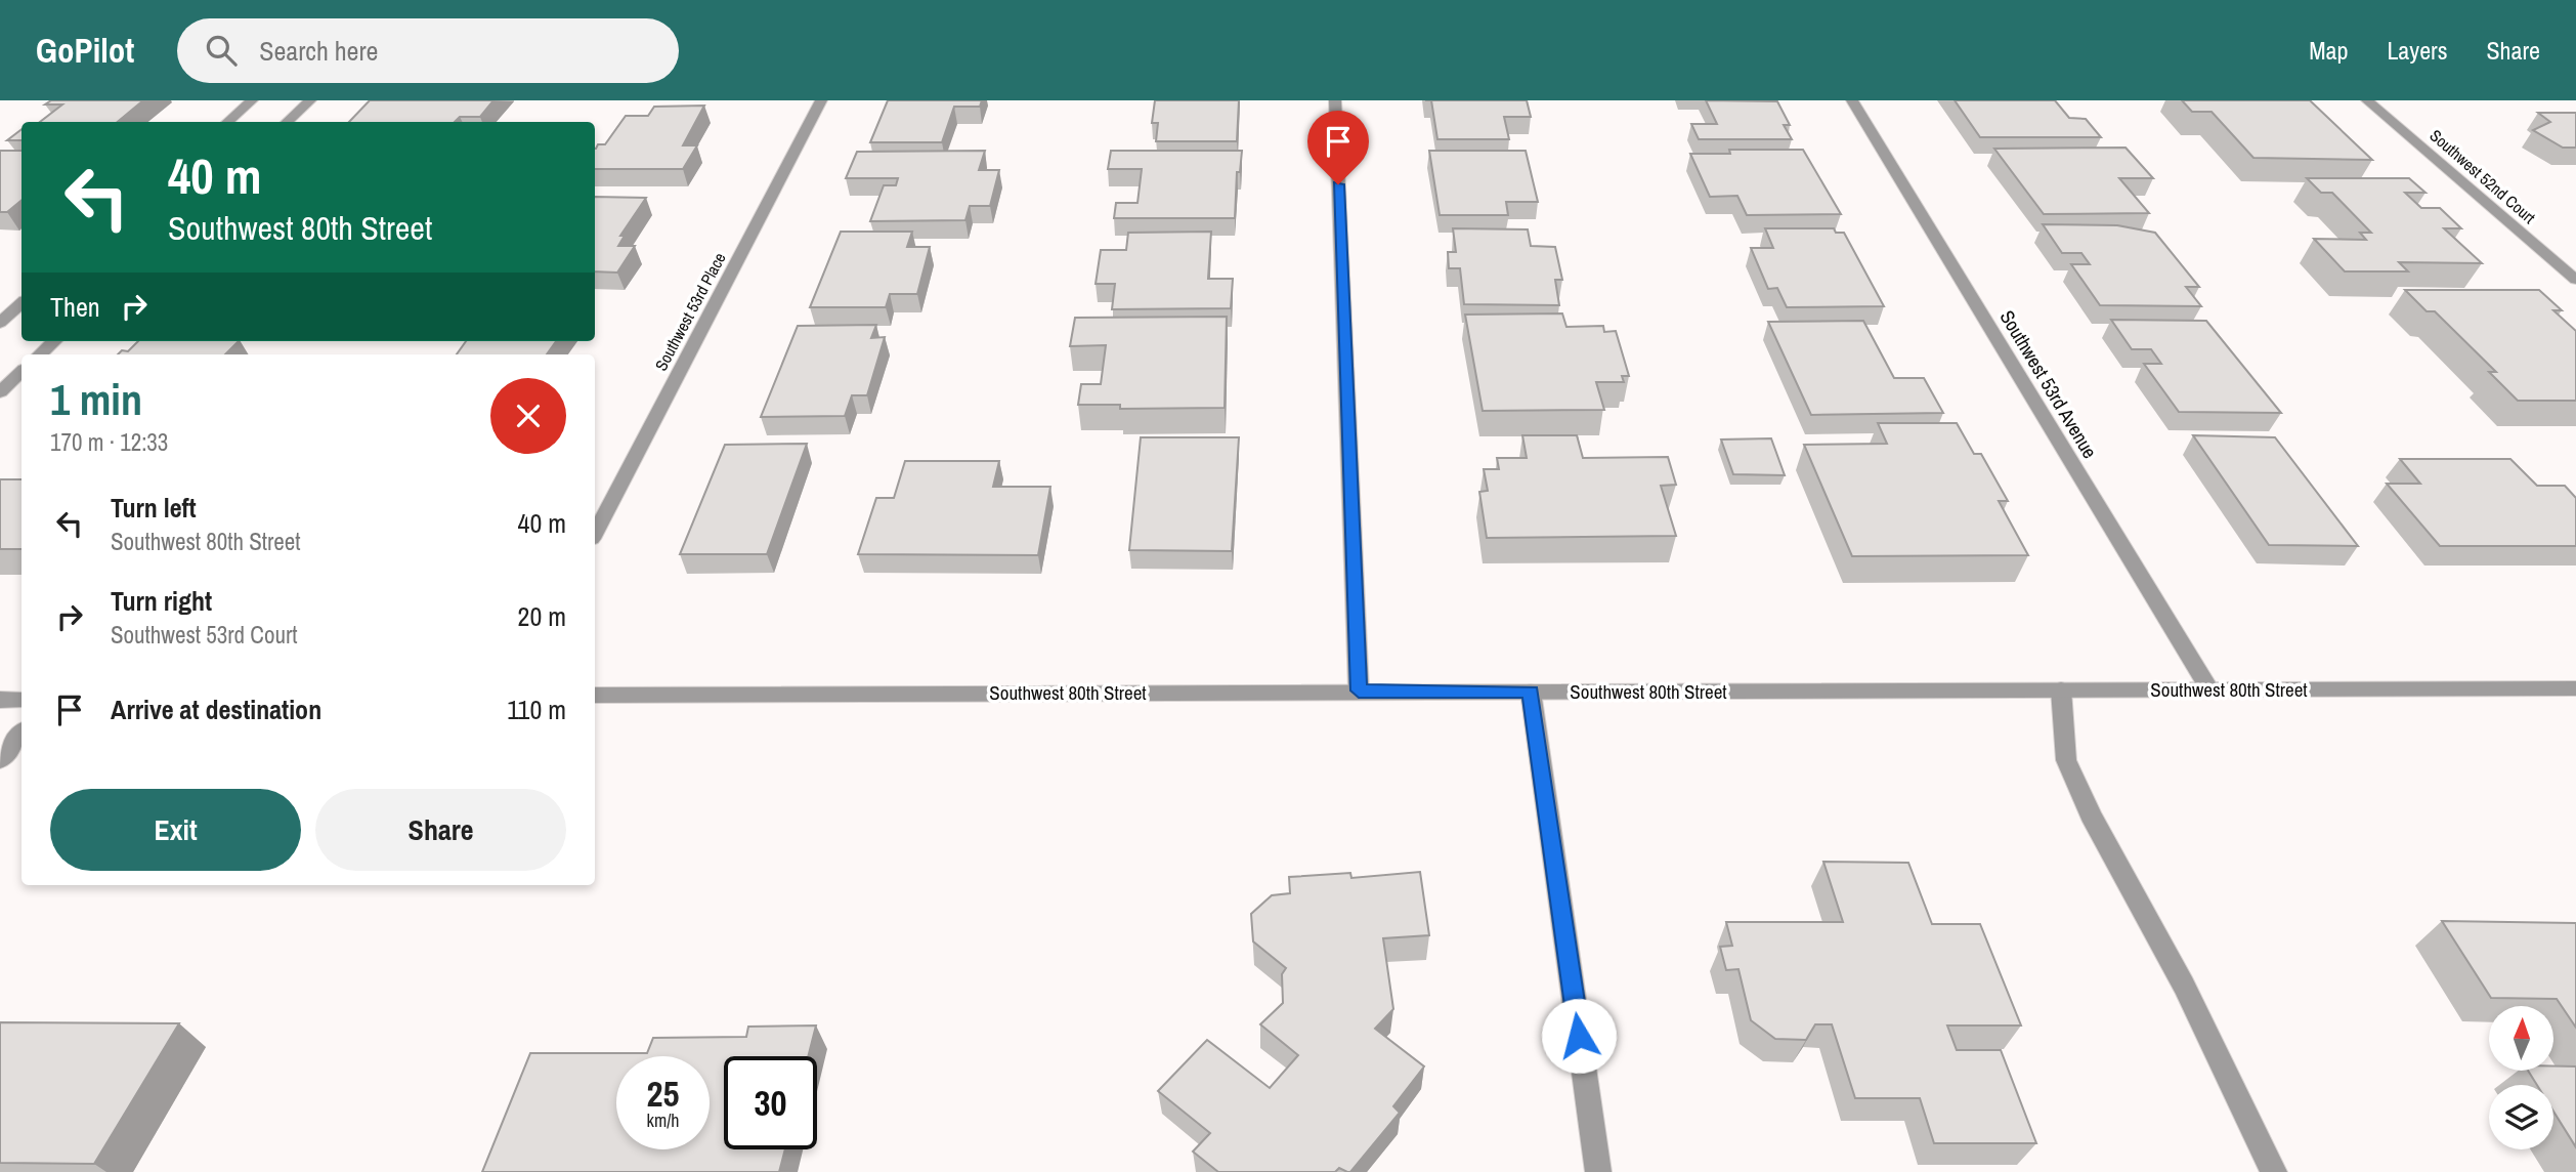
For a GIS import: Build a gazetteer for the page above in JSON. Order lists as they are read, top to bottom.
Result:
{
  "streets": {
    "street": [
      "Southwest 52nd Court",
      "Southwest 53rd Place",
      "Southwest 53rd Avenue",
      "Southwest 80th Street"
    ]
  },
  "crossings": [
    ["Southwest 53rd Avenue", "Southwest 80th Street"]
  ],
  "north": "top",
  "page": {
    "header": "GoPilot",
    "search": "Search here",
    "nav": ["Map", "Layers", "Share"],
    "turn": ["40 m", "Southwest 80th Street"],
    "then": "Then",
    "heading": ["1 min", "170 m · 12:33"],
    "list": [
      {
        "name": "Turn left",
        "note": "Southwest 80th Street",
        "value": "40 m"
      },
      {
        "name": "Turn right",
        "note": "Southwest 53rd Court",
        "value": "20 m"
      },
      {
        "name": "Arrive at destination",
        "value": "110 m"
      }
    ],
    "buttons": ["Exit", "Share"],
    "speed": "25 km/h",
    "limit": "30"
  }
}
